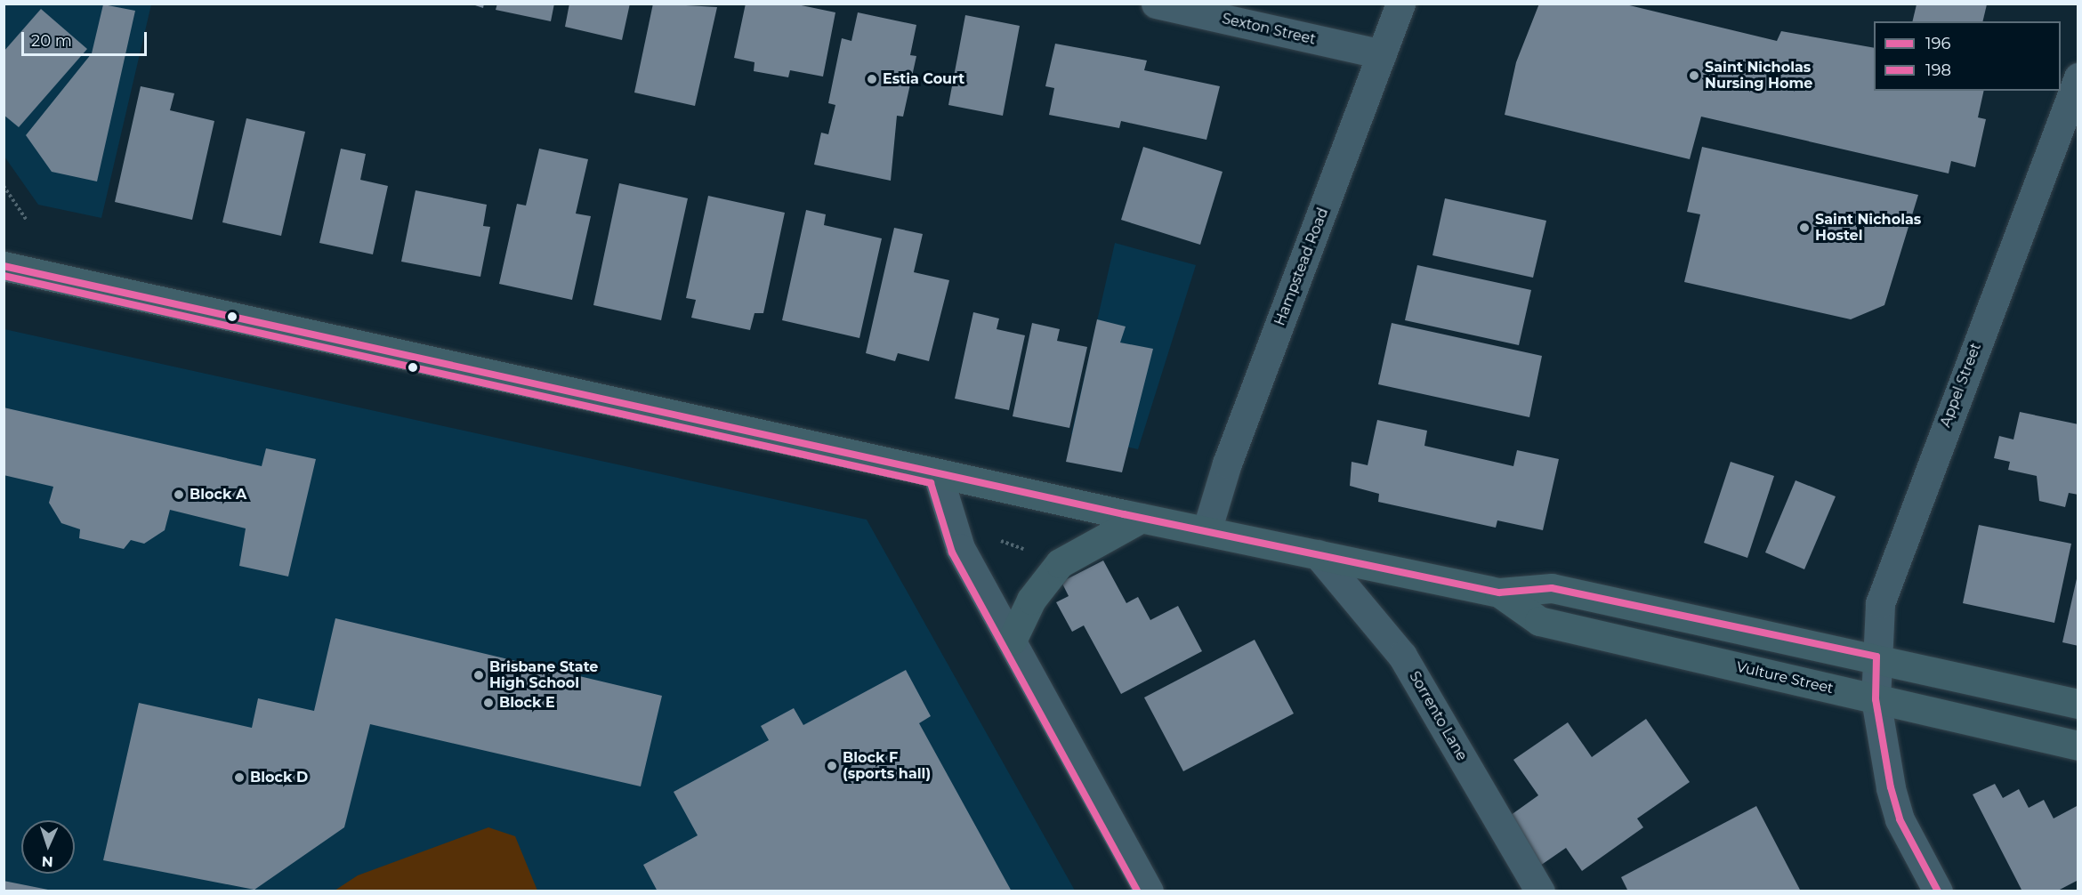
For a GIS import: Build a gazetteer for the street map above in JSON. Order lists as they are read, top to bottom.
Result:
{
  "streets": {
    "main road": ["Vulture Street"],
    "street": [
      "Sexton Street",
      "Hampstead Road",
      "Appel Street",
      "Sorrento Lane"
    ]
  },
  "crossings": [
    ["Sexton Street", "Hampstead Road"],
    ["Hampstead Road", "Vulture Street"],
    ["Appel Street", "Vulture Street"],
    ["Vulture Street", "Sorrento Lane"]
  ],
  "places": [
    "Saint Nicholas Nursing Home",
    "Estia Court",
    "Saint Nicholas Hostel",
    "Block A",
    "Brisbane State High School",
    "Block E",
    "Block F (sports hall)",
    "Block D"
  ],
  "lines": ["transit line 196", "transit line 198"],
  "legend": ["196", "198"],
  "scale_bar": "20 m",
  "north": "bottom"
}
